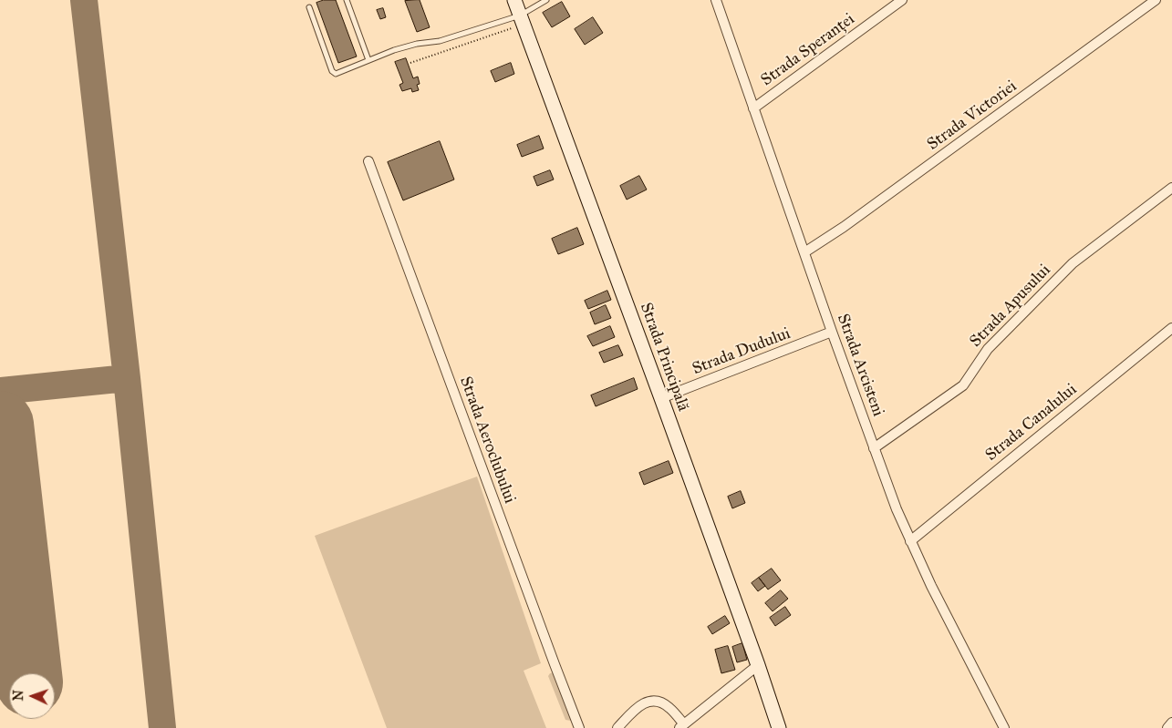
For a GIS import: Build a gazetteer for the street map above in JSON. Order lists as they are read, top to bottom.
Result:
{
  "streets": {
    "main road": ["Strada Principală"],
    "street": [
      "Strada Speranței",
      "Strada Victoriei",
      "Strada Apusului",
      "Strada Dudului",
      "Strada Arcisteni",
      "Strada Canalului",
      "Strada Aeroclubului"
    ]
  },
  "crossings": [
    ["Strada Speranței", "Strada Arcisteni"],
    ["Strada Victoriei", "Strada Arcisteni"],
    ["Strada Apusului", "Strada Arcisteni"],
    ["Strada Dudului", "Strada Principală"],
    ["Strada Dudului", "Strada Arcisteni"],
    ["Strada Arcisteni", "Strada Canalului"]
  ],
  "north": "left"
}
